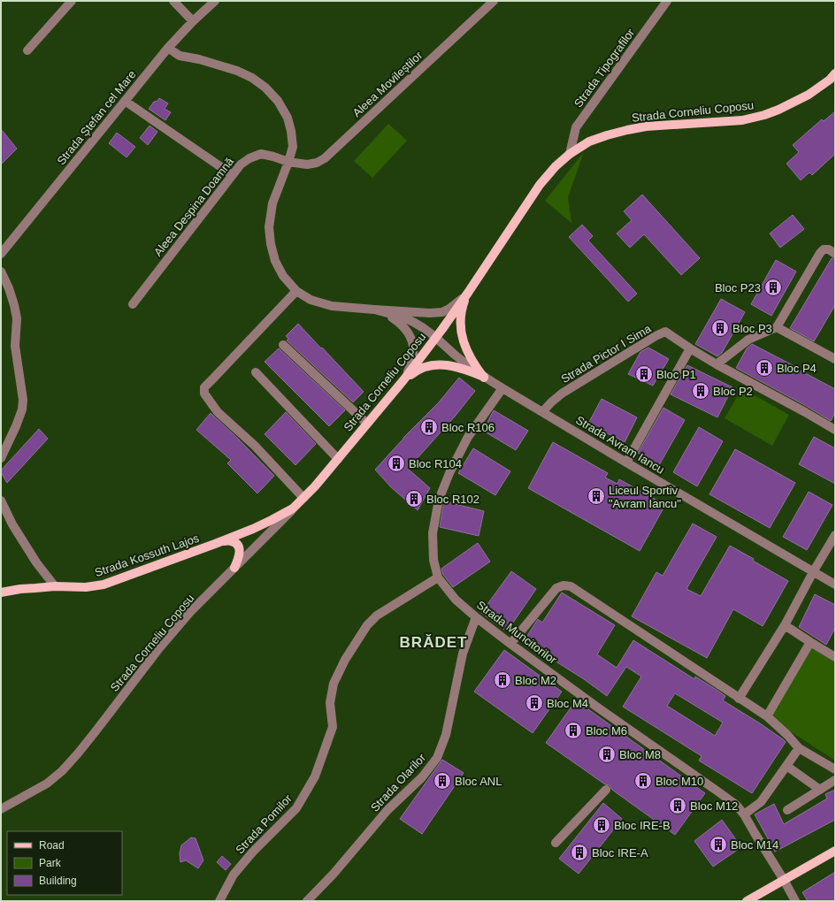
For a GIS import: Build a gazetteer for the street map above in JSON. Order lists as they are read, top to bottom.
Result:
{
  "streets": {
    "main road": ["Strada Corneliu Coposu", "Strada Kossuth Lajos"],
    "street": [
      "Strada Tipografilor",
      "Aleea Movileștilor",
      "Strada Ștefan cel Mare",
      "Aleea Despina Doamnă",
      "Strada Pictor I Sima",
      "Strada Avram Iancu",
      "Strada Muncitorilor",
      "Strada Olarilor",
      "Strada Pomilor"
    ]
  },
  "crossings": [
    ["Strada Tipografilor", "Strada Corneliu Coposu"],
    ["Aleea Movileștilor", "Aleea Despina Doamnă"],
    ["Strada Corneliu Coposu", "Strada Avram Iancu"],
    ["Strada Corneliu Coposu", "Strada Kossuth Lajos"],
    ["Strada Pictor I Sima", "Strada Avram Iancu"],
    ["Strada Avram Iancu", "Strada Muncitorilor"],
    ["Strada Muncitorilor", "Strada Olarilor"],
    ["Strada Muncitorilor", "Strada Pomilor"]
  ],
  "districts": ["BRĂDET"],
  "places": {
    "building": [
      "Bloc P23",
      "Bloc P3",
      "Bloc P4",
      "Bloc P1",
      "Bloc P2",
      "Bloc R106",
      "Bloc R104",
      "Liceul Sportiv \"Avram Iancu\"",
      "Bloc R102",
      "Bloc M2",
      "Bloc M4",
      "Bloc M6",
      "Bloc M8",
      "Bloc ANL",
      "Bloc M10",
      "Bloc M12",
      "Bloc IRE-B",
      "Bloc M14",
      "Bloc IRE-A"
    ]
  },
  "legend": ["Road", "Park", "Building"]
}
